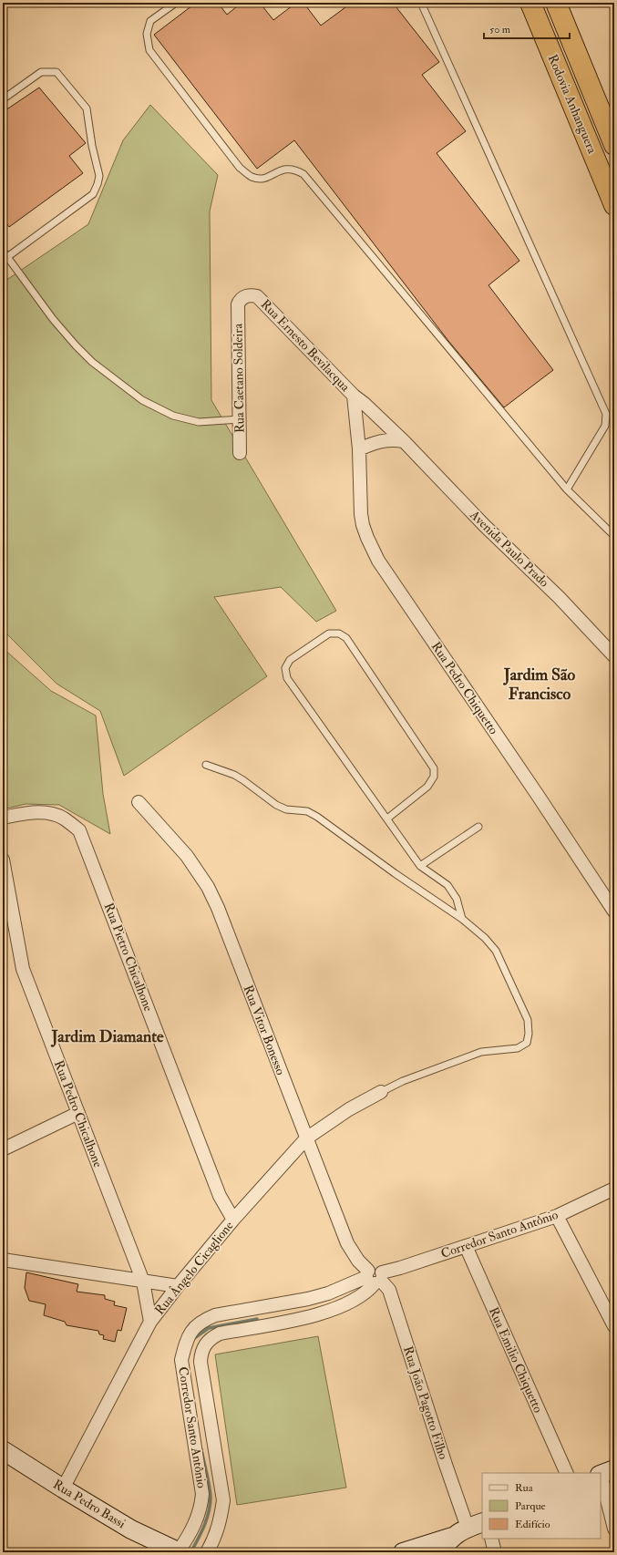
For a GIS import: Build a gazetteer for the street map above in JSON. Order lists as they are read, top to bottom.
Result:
{
  "streets": {
    "highway": ["Rodovia Anhanguera"],
    "street": [
      "Rua Ernesto Bevilacqua",
      "Rua Caetano Soldeira",
      "Avenida Paulo Prado",
      "Rua Pedro Chiquetto",
      "Rua Pietro Chicalhone",
      "Rua Vitor Bonesso",
      "Rua Pedro Chicalhone",
      "Corredor Santo Antônio",
      "Rua Ângelo Cicaglione",
      "Rua Emilio Chiquetto",
      "Rua João Pagotto Filho",
      "Rua Pedro Bassi"
    ]
  },
  "crossings": [
    ["Rua Ernesto Bevilacqua", "Rua Caetano Soldeira"],
    ["Rua Ernesto Bevilacqua", "Avenida Paulo Prado"],
    ["Rua Ernesto Bevilacqua", "Rua Pedro Chiquetto"],
    ["Rua Pietro Chicalhone", "Rua Ângelo Cicaglione"],
    ["Rua Vitor Bonesso", "Corredor Santo Antônio"],
    ["Rua Vitor Bonesso", "Rua Ângelo Cicaglione"],
    ["Rua Vitor Bonesso", "Rua João Pagotto Filho"],
    ["Rua Pedro Chicalhone", "Rua Ângelo Cicaglione"],
    ["Corredor Santo Antônio", "Rua Emilio Chiquetto"],
    ["Corredor Santo Antônio", "Rua João Pagotto Filho"],
    ["Corredor Santo Antônio", "Rua Pedro Bassi"],
    ["Rua Ângelo Cicaglione", "Rua Pedro Bassi"]
  ],
  "districts": ["Jardim São Francisco", "Jardim Diamante"],
  "legend": ["Rua", "Parque", "Edifício"],
  "scale_bar": "50 m"
}
